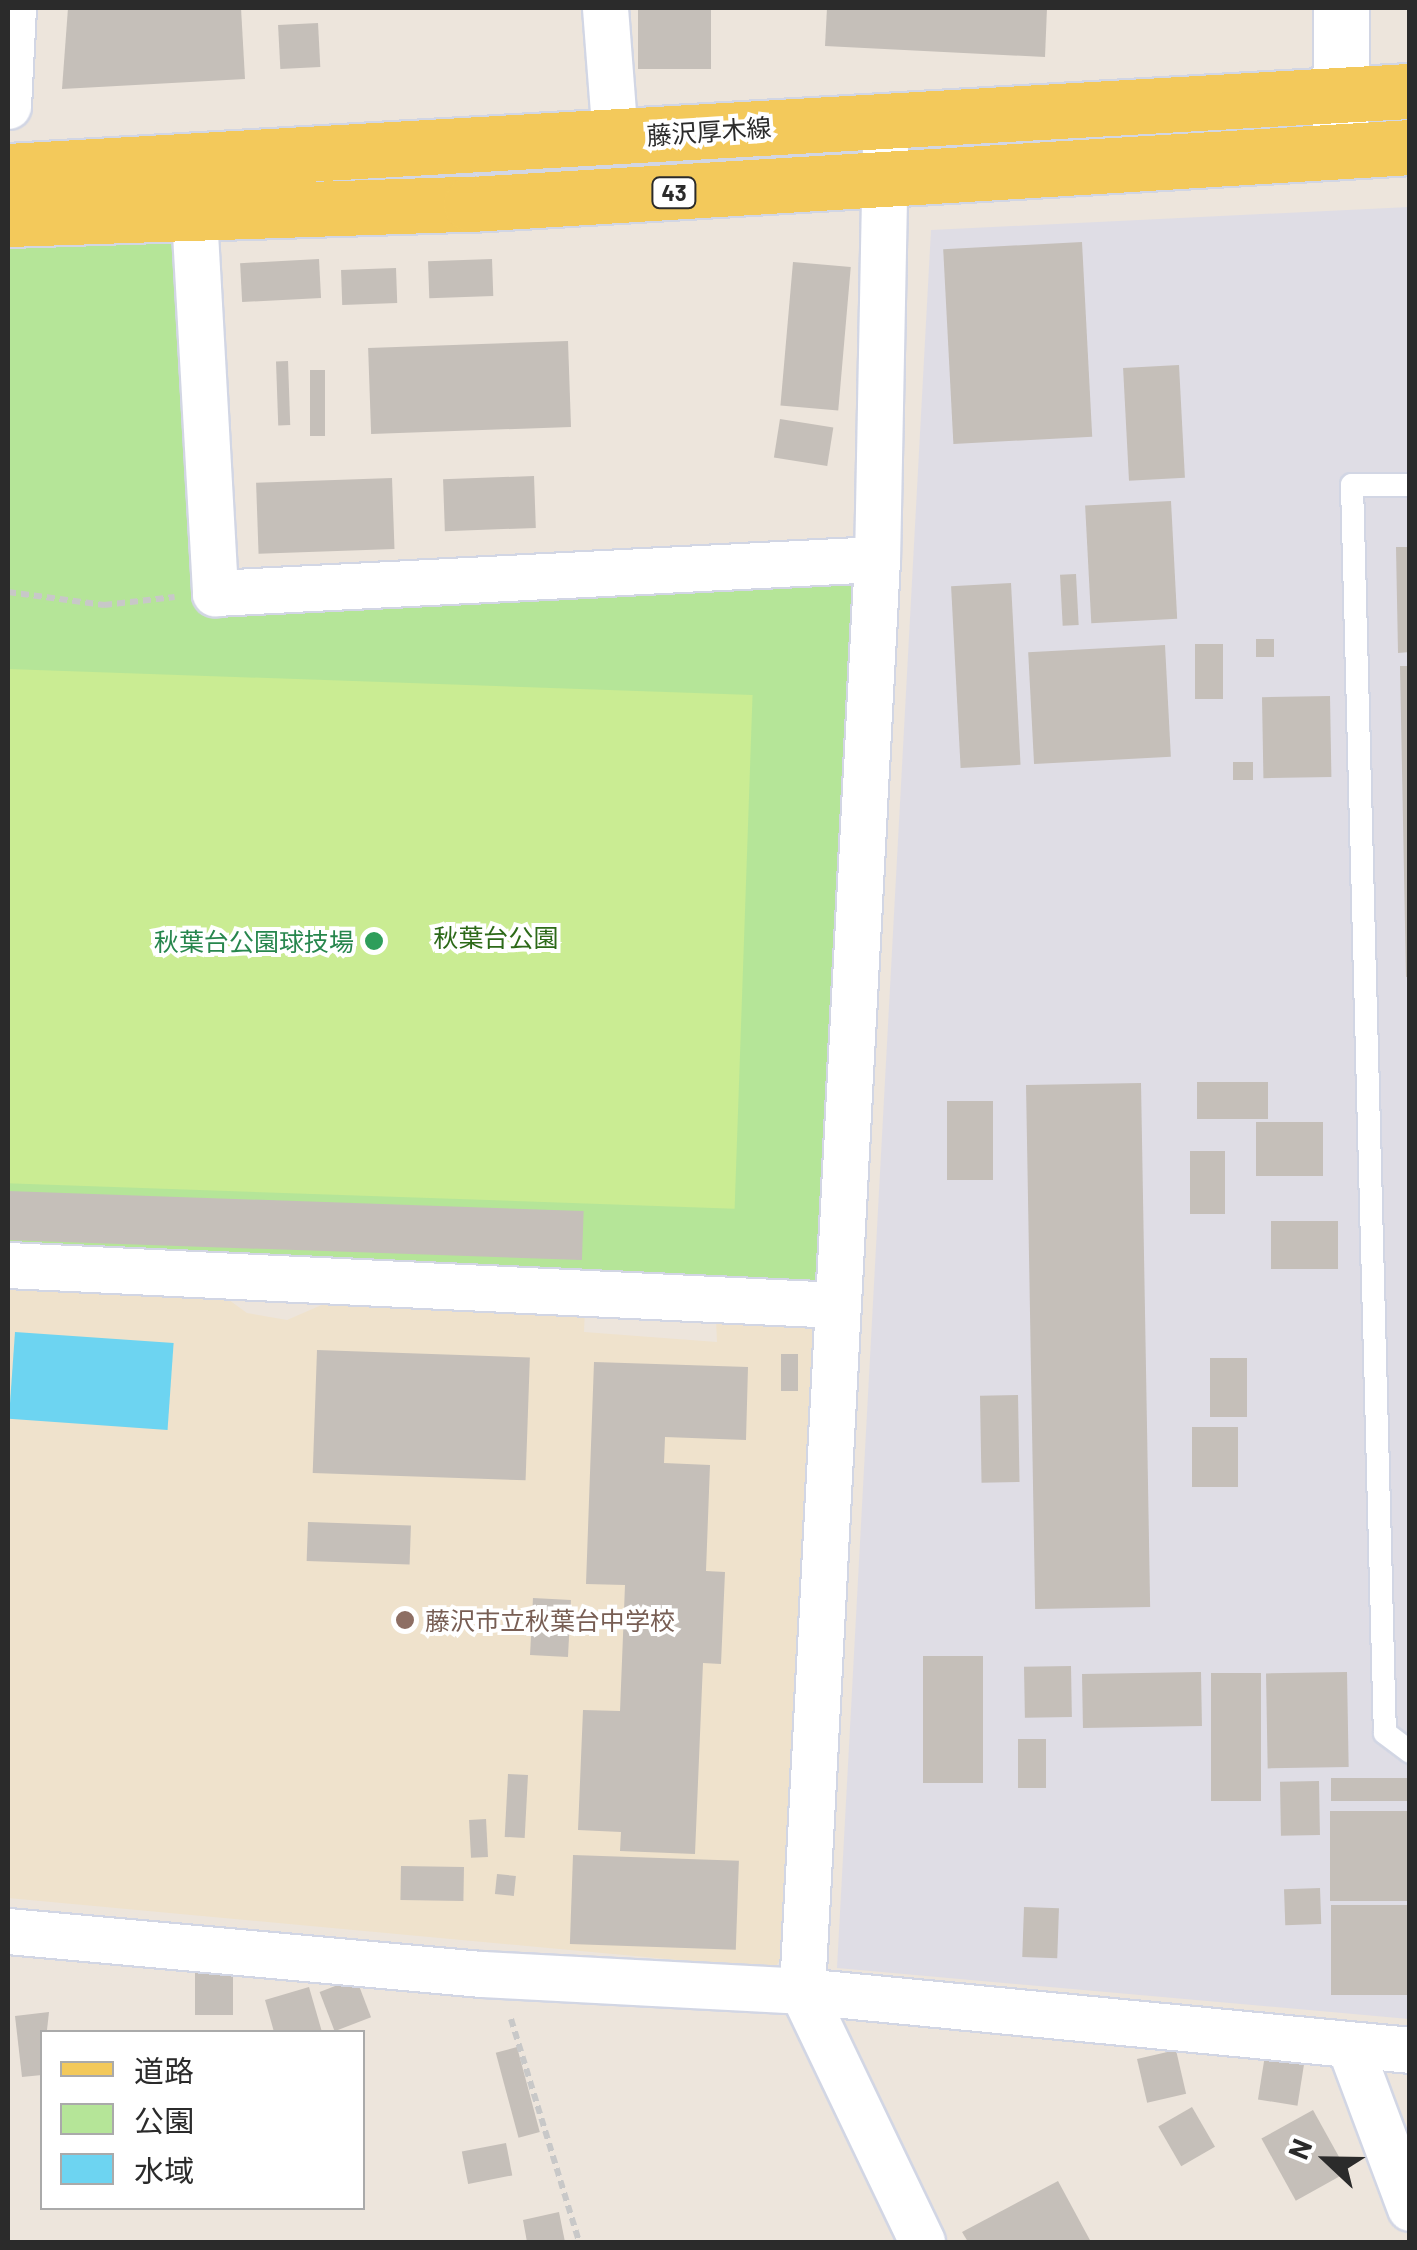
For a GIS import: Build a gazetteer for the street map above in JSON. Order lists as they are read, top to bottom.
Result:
{
  "streets": {
    "main road": ["藤沢厚木線", "43"]
  },
  "parks": ["秋葉台公園"],
  "places": ["秋葉台公園球技場", "藤沢市立秋葉台中学校"],
  "legend": ["道路", "公園", "水域"],
  "north": "left"
}
